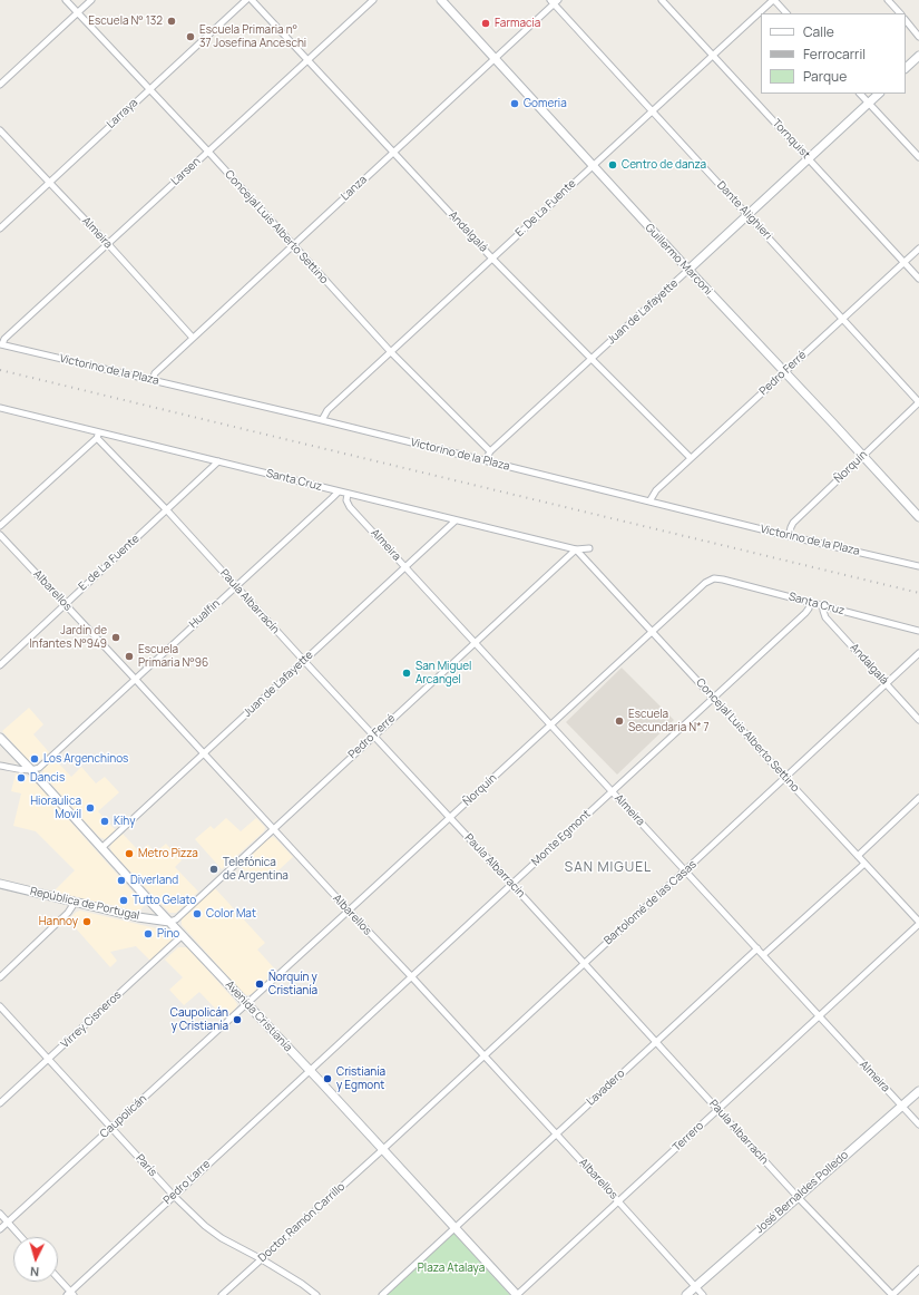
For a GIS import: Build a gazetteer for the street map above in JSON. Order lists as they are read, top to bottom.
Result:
{
  "streets": {
    "main road": [
      "Guillermo Marconi",
      "Juan de Lafayette",
      "República de Portugal",
      "Avenida Cristianía",
      "José Bernaldes Polledo"
    ],
    "street": [
      "Larraya",
      "Tornquist",
      "Larsen",
      "Lanza",
      "E. De La Fuente",
      "Dante Alighieri",
      "Concejal Luis Alberto Settino",
      "Andalgalá",
      "Almeira",
      "Victorino de la Plaza",
      "Pedro Ferré",
      "Ñorquín",
      "Santa Cruz",
      "E. de La Fuente",
      "Albarellos",
      "Paula Albarracín",
      "Hualfin",
      "Monte Egmont",
      "Bartolomé de las Casas",
      "Virrey Cisneros",
      "Lavadero",
      "Caupolicán",
      "Terrero",
      "París",
      "Pedro Larre",
      "Doctor Ramón Carrillo"
    ]
  },
  "crossings": [
    ["Larraya", "Concejal Luis Alberto Settino"],
    ["Larraya", "Almeira"],
    ["Tornquist", "E. De La Fuente"],
    ["Tornquist", "Juan de Lafayette"],
    ["Tornquist", "Pedro Ferré"],
    ["Larsen", "Concejal Luis Alberto Settino"],
    ["Larsen", "Andalgalá"],
    ["Larsen", "Almeira"],
    ["Larsen", "Victorino de la Plaza"],
    ["Lanza", "Dante Alighieri"],
    ["Lanza", "Concejal Luis Alberto Settino"],
    ["Lanza", "Andalgalá"],
    ["Lanza", "Almeira"],
    ["Lanza", "Guillermo Marconi"],
    ["Lanza", "Victorino de la Plaza"],
    ["E. De La Fuente", "Dante Alighieri"],
    ["E. De La Fuente", "Concejal Luis Alberto Settino"],
    ["E. De La Fuente", "Andalgalá"],
    ["E. De La Fuente", "Guillermo Marconi"],
    ["E. De La Fuente", "Victorino de la Plaza"],
    ["Dante Alighieri", "Juan de Lafayette"],
    ["Dante Alighieri", "Pedro Ferré"],
    ["Dante Alighieri", "Ñorquín"],
    ["Concejal Luis Alberto Settino", "Juan de Lafayette"],
    ["Concejal Luis Alberto Settino", "Pedro Ferré"],
    ["Concejal Luis Alberto Settino", "Ñorquín"],
    ["Concejal Luis Alberto Settino", "Santa Cruz"],
    ["Concejal Luis Alberto Settino", "Monte Egmont"],
    ["Concejal Luis Alberto Settino", "Bartolomé de las Casas"],
    ["Concejal Luis Alberto Settino", "Terrero"],
    ["Andalgalá", "Juan de Lafayette"],
    ["Andalgalá", "Pedro Ferré"],
    ["Andalgalá", "Santa Cruz"],
    ["Andalgalá", "Bartolomé de las Casas"],
    ["Almeira", "Juan de Lafayette"],
    ["Almeira", "Pedro Ferré"],
    ["Almeira", "Ñorquín"],
    ["Almeira", "Santa Cruz"],
    ["Almeira", "Monte Egmont"],
    ["Almeira", "Bartolomé de las Casas"],
    ["Almeira", "Lavadero"],
    ["Almeira", "Terrero"],
    ["Almeira", "José Bernaldes Polledo"],
    ["Guillermo Marconi", "Juan de Lafayette"],
    ["Guillermo Marconi", "Pedro Ferré"],
    ["Guillermo Marconi", "Ñorquín"],
    ["Juan de Lafayette", "Victorino de la Plaza"],
    ["Juan de Lafayette", "Santa Cruz"],
    ["Juan de Lafayette", "Albarellos"],
    ["Juan de Lafayette", "Paula Albarracín"],
    ["Juan de Lafayette", "Avenida Cristianía"],
    ["Victorino de la Plaza", "Pedro Ferré"],
    ["Victorino de la Plaza", "Ñorquín"],
    ["Pedro Ferré", "Santa Cruz"],
    ["Pedro Ferré", "Albarellos"],
    ["Pedro Ferré", "Paula Albarracín"],
    ["Pedro Ferré", "República de Portugal"],
    ["Pedro Ferré", "Avenida Cristianía"],
    ["Ñorquín", "Santa Cruz"],
    ["Ñorquín", "Albarellos"],
    ["Ñorquín", "Paula Albarracín"],
    ["Ñorquín", "Avenida Cristianía"],
    ["Ñorquín", "Caupolicán"],
    ["Santa Cruz", "E. de La Fuente"],
    ["Santa Cruz", "Paula Albarracín"],
    ["Santa Cruz", "Hualfin"],
    ["Santa Cruz", "Monte Egmont"],
    ["E. de La Fuente", "Albarellos"],
    ["E. de La Fuente", "Paula Albarracín"],
    ["Albarellos", "Hualfin"],
    ["Albarellos", "Monte Egmont"],
    ["Albarellos", "Bartolomé de las Casas"],
    ["Albarellos", "Lavadero"],
    ["Albarellos", "Terrero"],
    ["Albarellos", "José Bernaldes Polledo"],
    ["Paula Albarracín", "Hualfin"],
    ["Paula Albarracín", "Monte Egmont"],
    ["Paula Albarracín", "Bartolomé de las Casas"],
    ["Paula Albarracín", "Lavadero"],
    ["Paula Albarracín", "Terrero"],
    ["Paula Albarracín", "José Bernaldes Polledo"],
    ["Hualfin", "Avenida Cristianía"],
    ["Monte Egmont", "Avenida Cristianía"],
    ["Monte Egmont", "Pedro Larre"],
    ["Bartolomé de las Casas", "Avenida Cristianía"],
    ["Bartolomé de las Casas", "Doctor Ramón Carrillo"],
    ["República de Portugal", "Avenida Cristianía"],
    ["Avenida Cristianía", "Virrey Cisneros"],
    ["Avenida Cristianía", "Lavadero"],
    ["Avenida Cristianía", "Caupolicán"],
    ["Avenida Cristianía", "Terrero"],
    ["Avenida Cristianía", "Pedro Larre"],
    ["Avenida Cristianía", "Doctor Ramón Carrillo"],
    ["Virrey Cisneros", "París"],
    ["Caupolicán", "París"],
    ["París", "Pedro Larre"],
    ["París", "Doctor Ramón Carrillo"]
  ],
  "districts": ["SAN MIGUEL"],
  "parks": ["Plaza Atalaya"],
  "places": [
    "Escuela N° 132",
    "Farmacia",
    "Escuela Primaria n° 37 Josefina Anceschi",
    "Gomeria",
    "Centro de danza",
    "Jardín de Infantes N°949",
    "Escuela Primaria N°96",
    "San Miguel Arcangel",
    "Escuela Secundaria N* 7",
    "Los Argenchinos",
    "Dancis",
    "Hioraulica Movil",
    "Kihy",
    "Metro Pizza",
    "Telefónica de Argentina",
    "Diverland",
    "Tutto Gelato",
    "Color Mat",
    "Hannoy",
    "Pino",
    "Ñorquín y Cristianía",
    "Caupolicán y Cristianía",
    "Cristianía y Egmont"
  ],
  "legend": ["Calle", "Ferrocarril", "Parque"],
  "north": "bottom"
}
